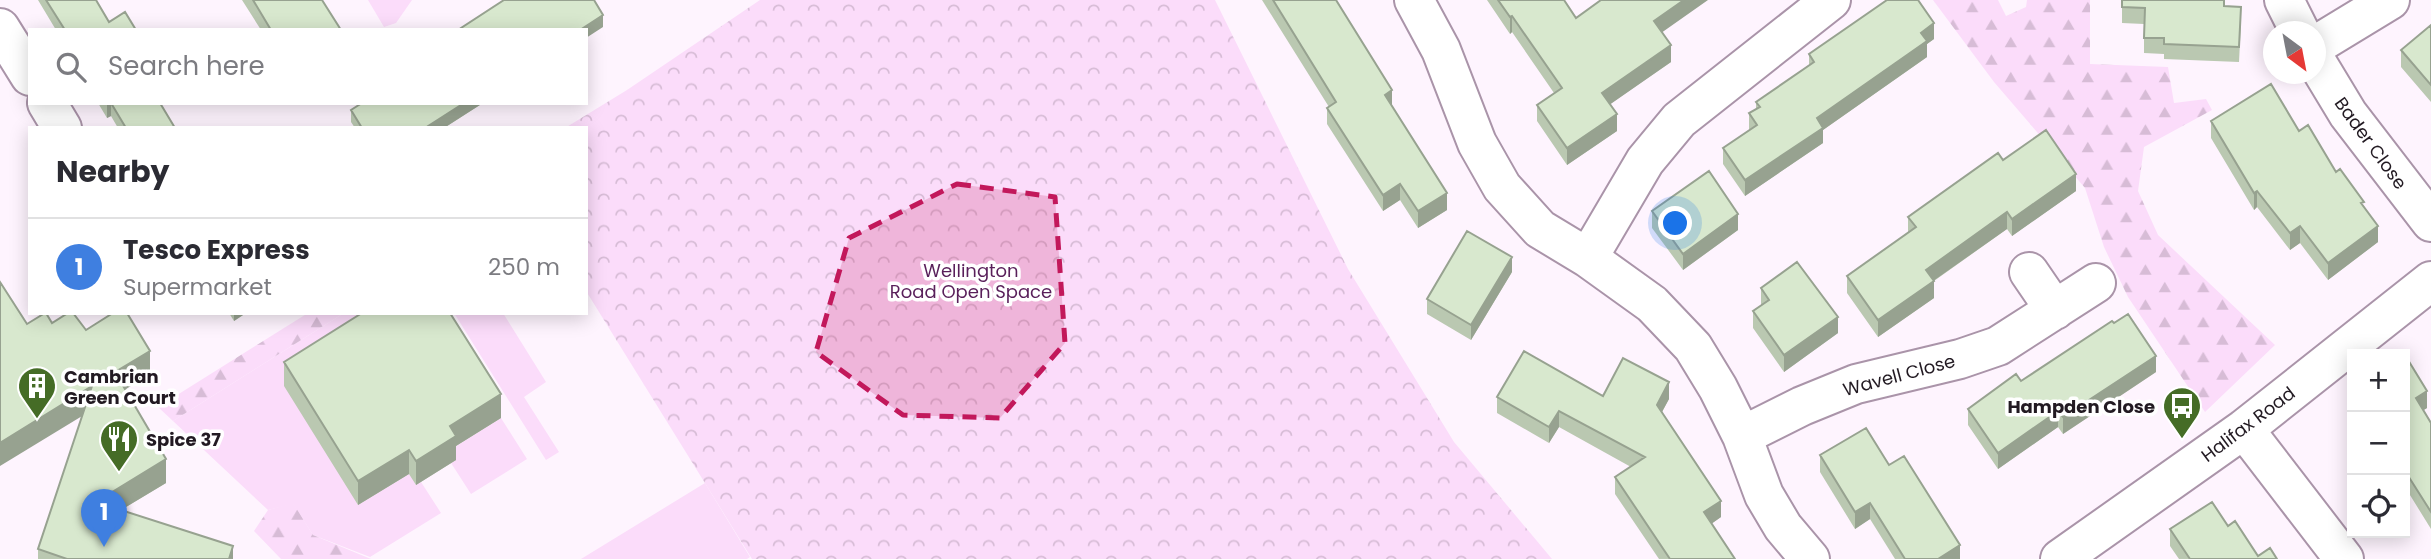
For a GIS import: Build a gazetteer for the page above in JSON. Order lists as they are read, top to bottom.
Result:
{
  "streets": {
    "street": ["Bader Close", "Wavell Close", "Halifax Road"]
  },
  "parks": ["Wellington Road Open Space"],
  "places": {
    "building": ["Cambrian Green Court"],
    "bus stop": ["Hampden Close"],
    "restaurant": ["Spice 37"]
  },
  "north": "bottom right",
  "page": {
    "search": "Search here",
    "heading": "Nearby",
    "list": [
      {
        "mark": "1",
        "name": "Tesco Express",
        "note": "Supermarket",
        "value": "250 m"
      }
    ],
    "map_buttons": ["+", "−"],
    "pins": "1"
  }
}
